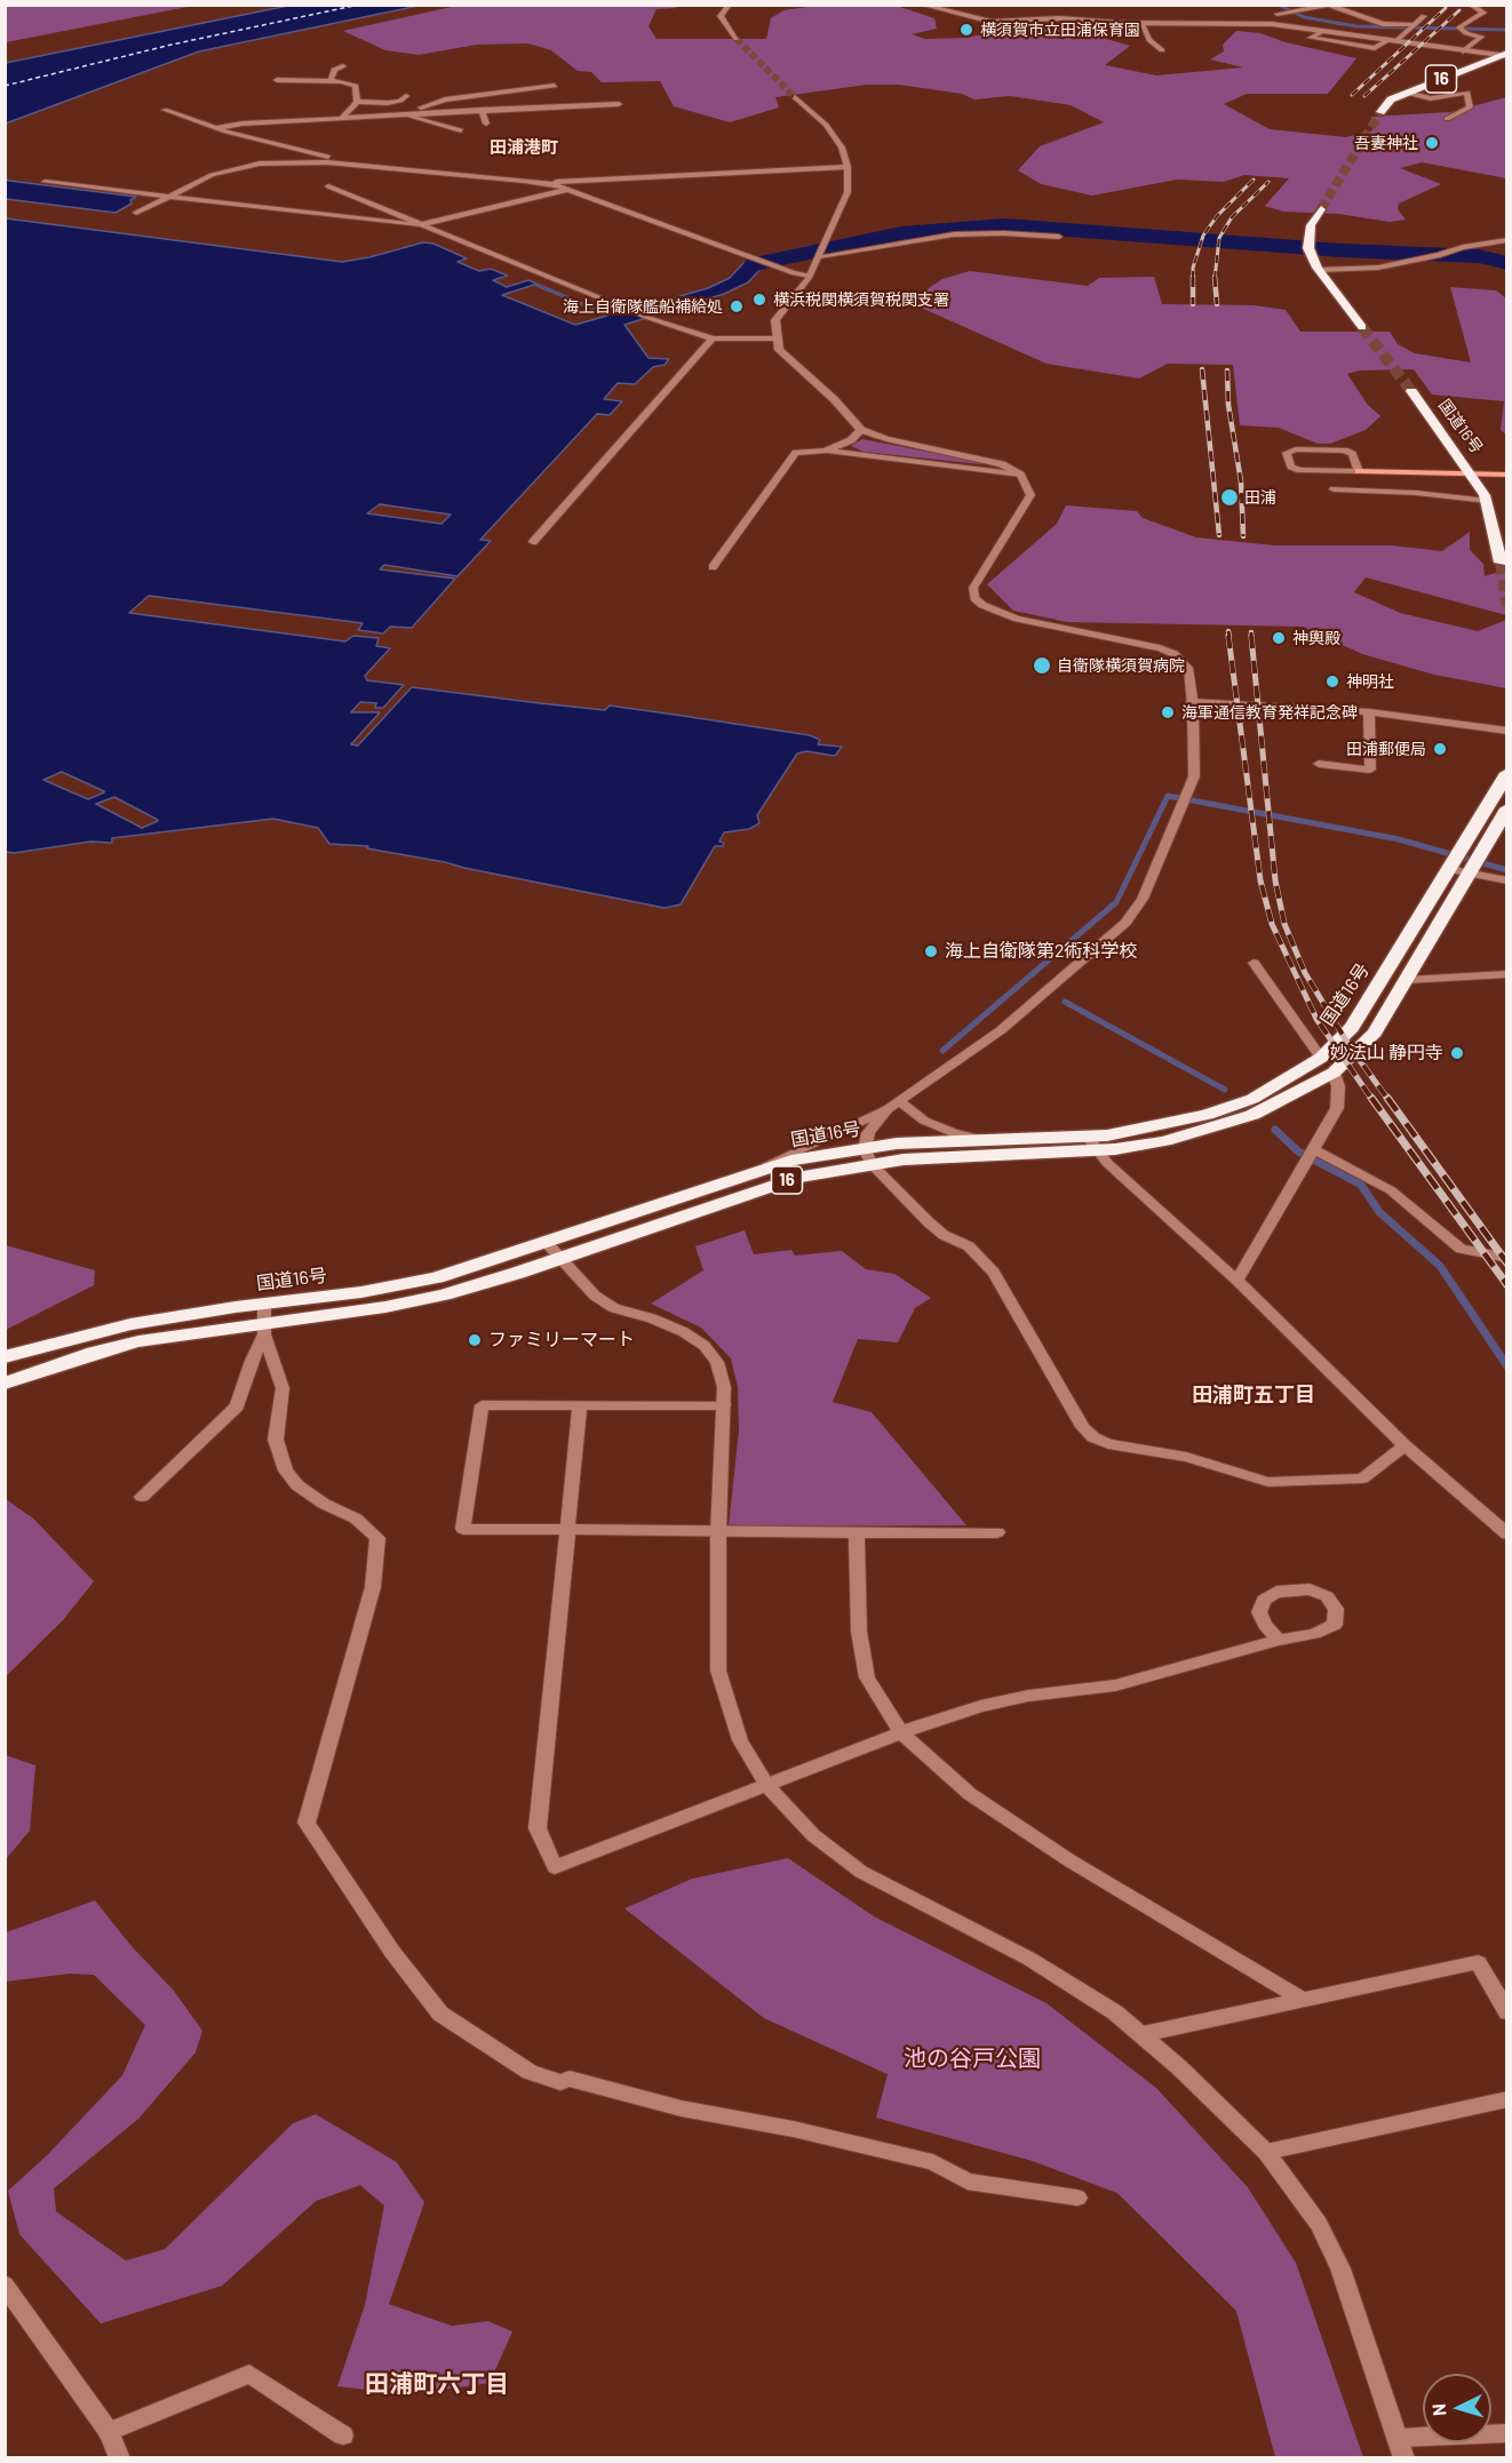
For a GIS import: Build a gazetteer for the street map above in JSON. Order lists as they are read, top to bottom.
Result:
{
  "streets": {
    "highway": ["16", "国道16号"]
  },
  "districts": ["田浦港町", "田浦町五丁目", "田浦町六丁目"],
  "parks": ["池の谷戸公園"],
  "places": [
    "横須賀市立田浦保育園",
    "吾妻神社",
    "横浜税関横須賀税関支署",
    "海上自衛隊艦船補給処",
    "田浦",
    "神輿殿",
    "自衛隊横須賀病院",
    "神明社",
    "海軍通信教育発祥記念碑",
    "田浦郵便局",
    "海上自衛隊第2術科学校",
    "妙法山 静円寺",
    "ファミリーマート"
  ],
  "north": "left"
}
